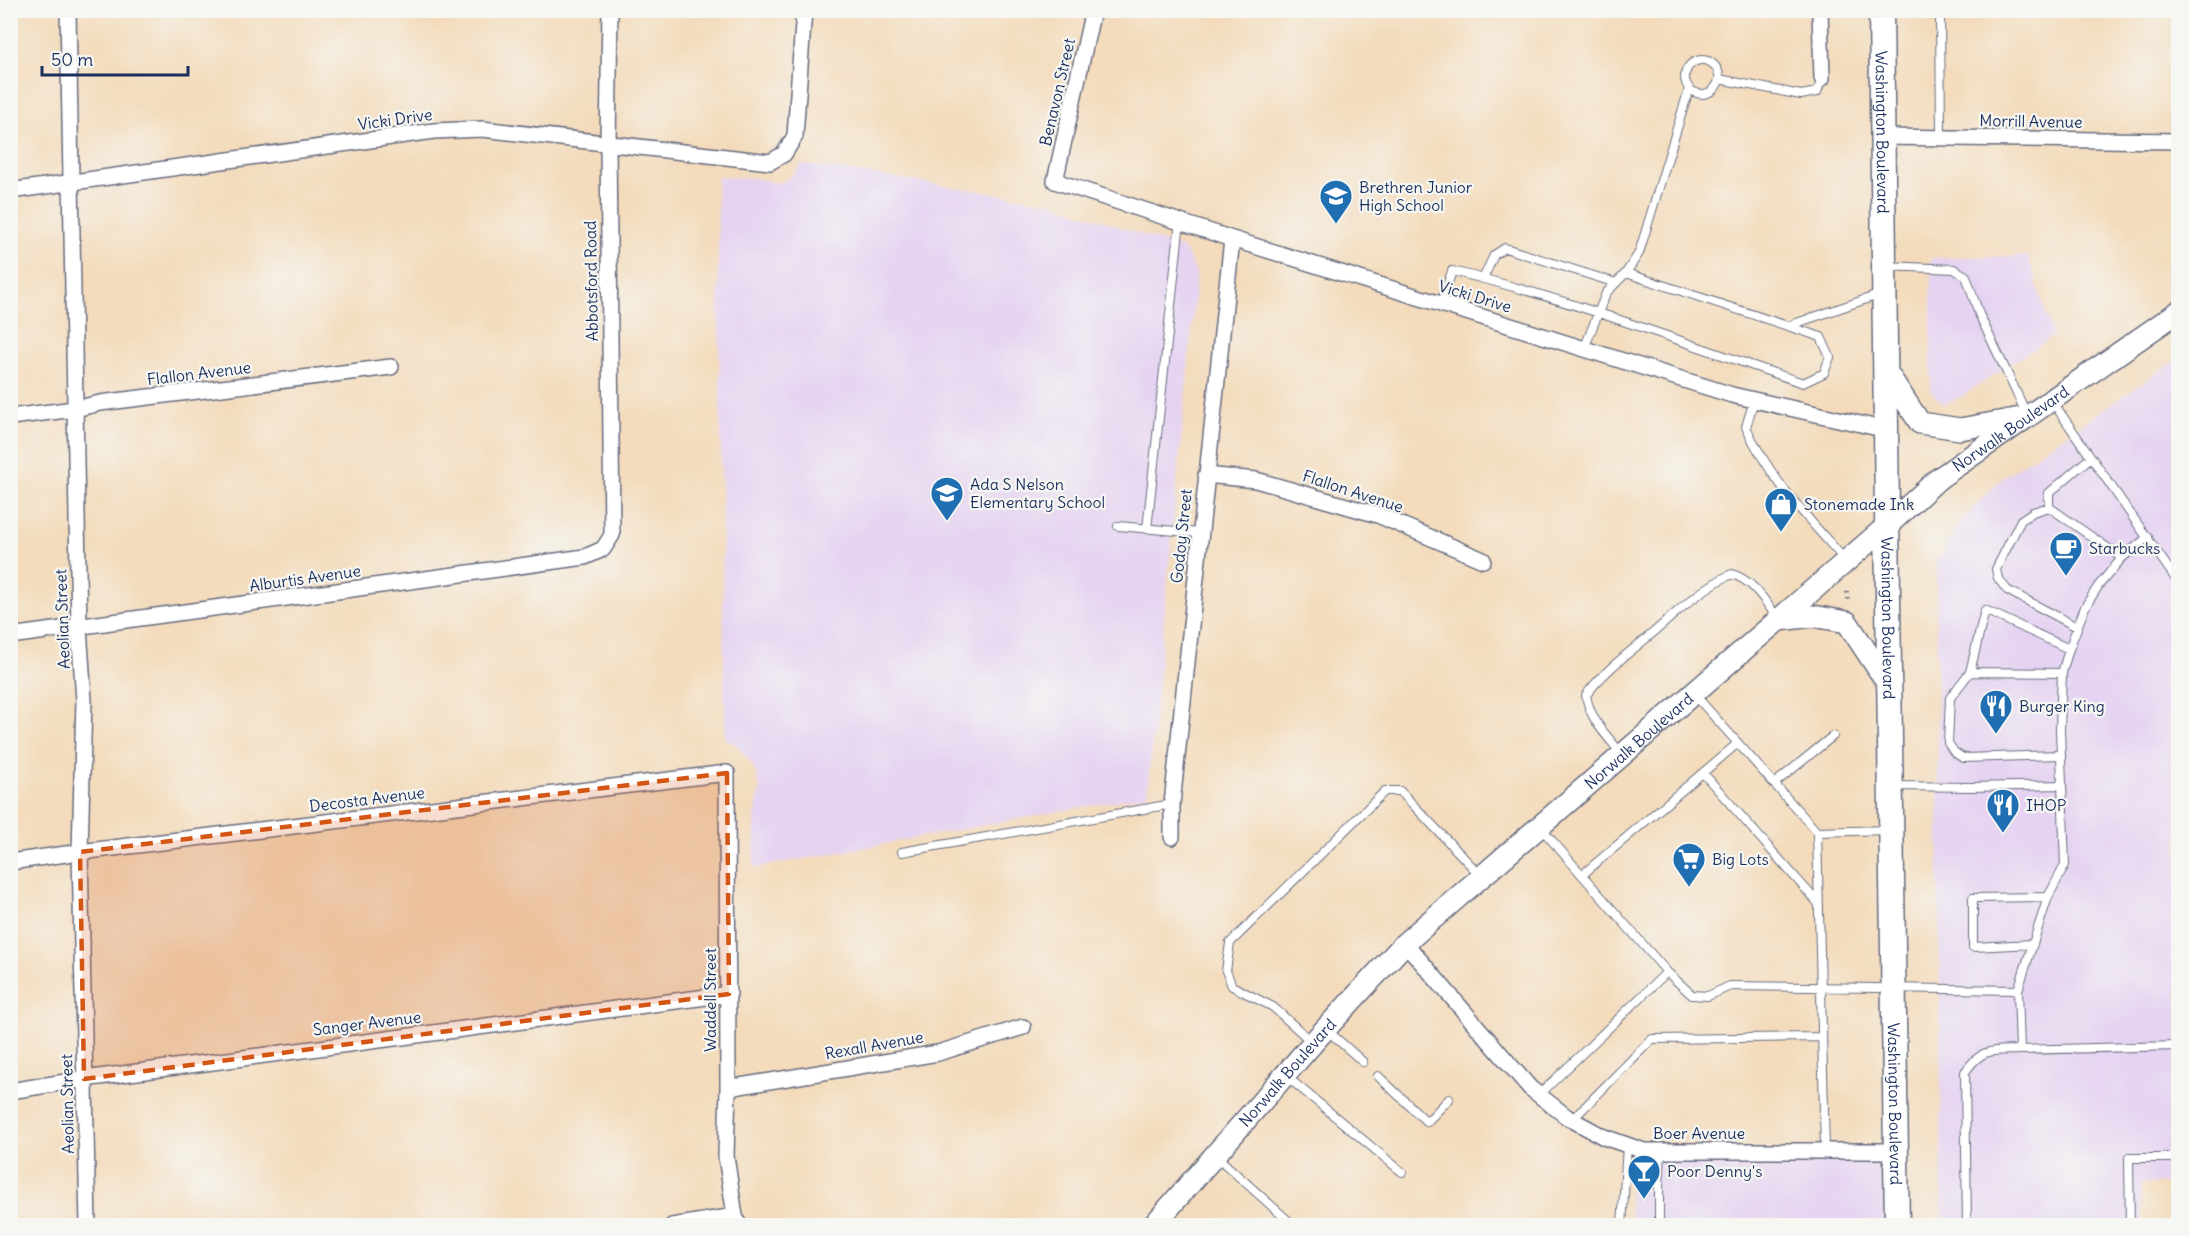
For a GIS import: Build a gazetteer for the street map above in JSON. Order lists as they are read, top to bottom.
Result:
{
  "streets": {
    "main road": ["Washington Boulevard", "Norwalk Boulevard"],
    "street": [
      "Benavon Street",
      "Vicki Drive",
      "Morrill Avenue",
      "Abbotsford Road",
      "Flallon Avenue",
      "Godoy Street",
      "Alburtis Avenue",
      "Aeolian Street",
      "Decosta Avenue",
      "Waddell Street",
      "Sanger Avenue",
      "Rexall Avenue",
      "Boer Avenue"
    ]
  },
  "crossings": [
    ["Benavon Street", "Vicki Drive"],
    ["Vicki Drive", "Washington Boulevard"],
    ["Vicki Drive", "Abbotsford Road"],
    ["Vicki Drive", "Godoy Street"],
    ["Vicki Drive", "Aeolian Street"],
    ["Morrill Avenue", "Washington Boulevard"],
    ["Washington Boulevard", "Norwalk Boulevard"],
    ["Washington Boulevard", "Boer Avenue"],
    ["Abbotsford Road", "Alburtis Avenue"],
    ["Flallon Avenue", "Godoy Street"],
    ["Flallon Avenue", "Aeolian Street"],
    ["Norwalk Boulevard", "Boer Avenue"],
    ["Alburtis Avenue", "Aeolian Street"],
    ["Aeolian Street", "Decosta Avenue"],
    ["Aeolian Street", "Sanger Avenue"],
    ["Decosta Avenue", "Waddell Street"],
    ["Waddell Street", "Sanger Avenue"],
    ["Waddell Street", "Rexall Avenue"]
  ],
  "places": {
    "school or university": ["Brethren Junior High School", "Ada S Nelson Elementary School"],
    "shop": ["Stonemade Ink"],
    "cafe": ["Starbucks"],
    "restaurant": ["Burger King", "IHOP"],
    "supermarket": ["Big Lots"],
    "bar": ["Poor Denny's"]
  },
  "scale_bar": "50 m"
}
